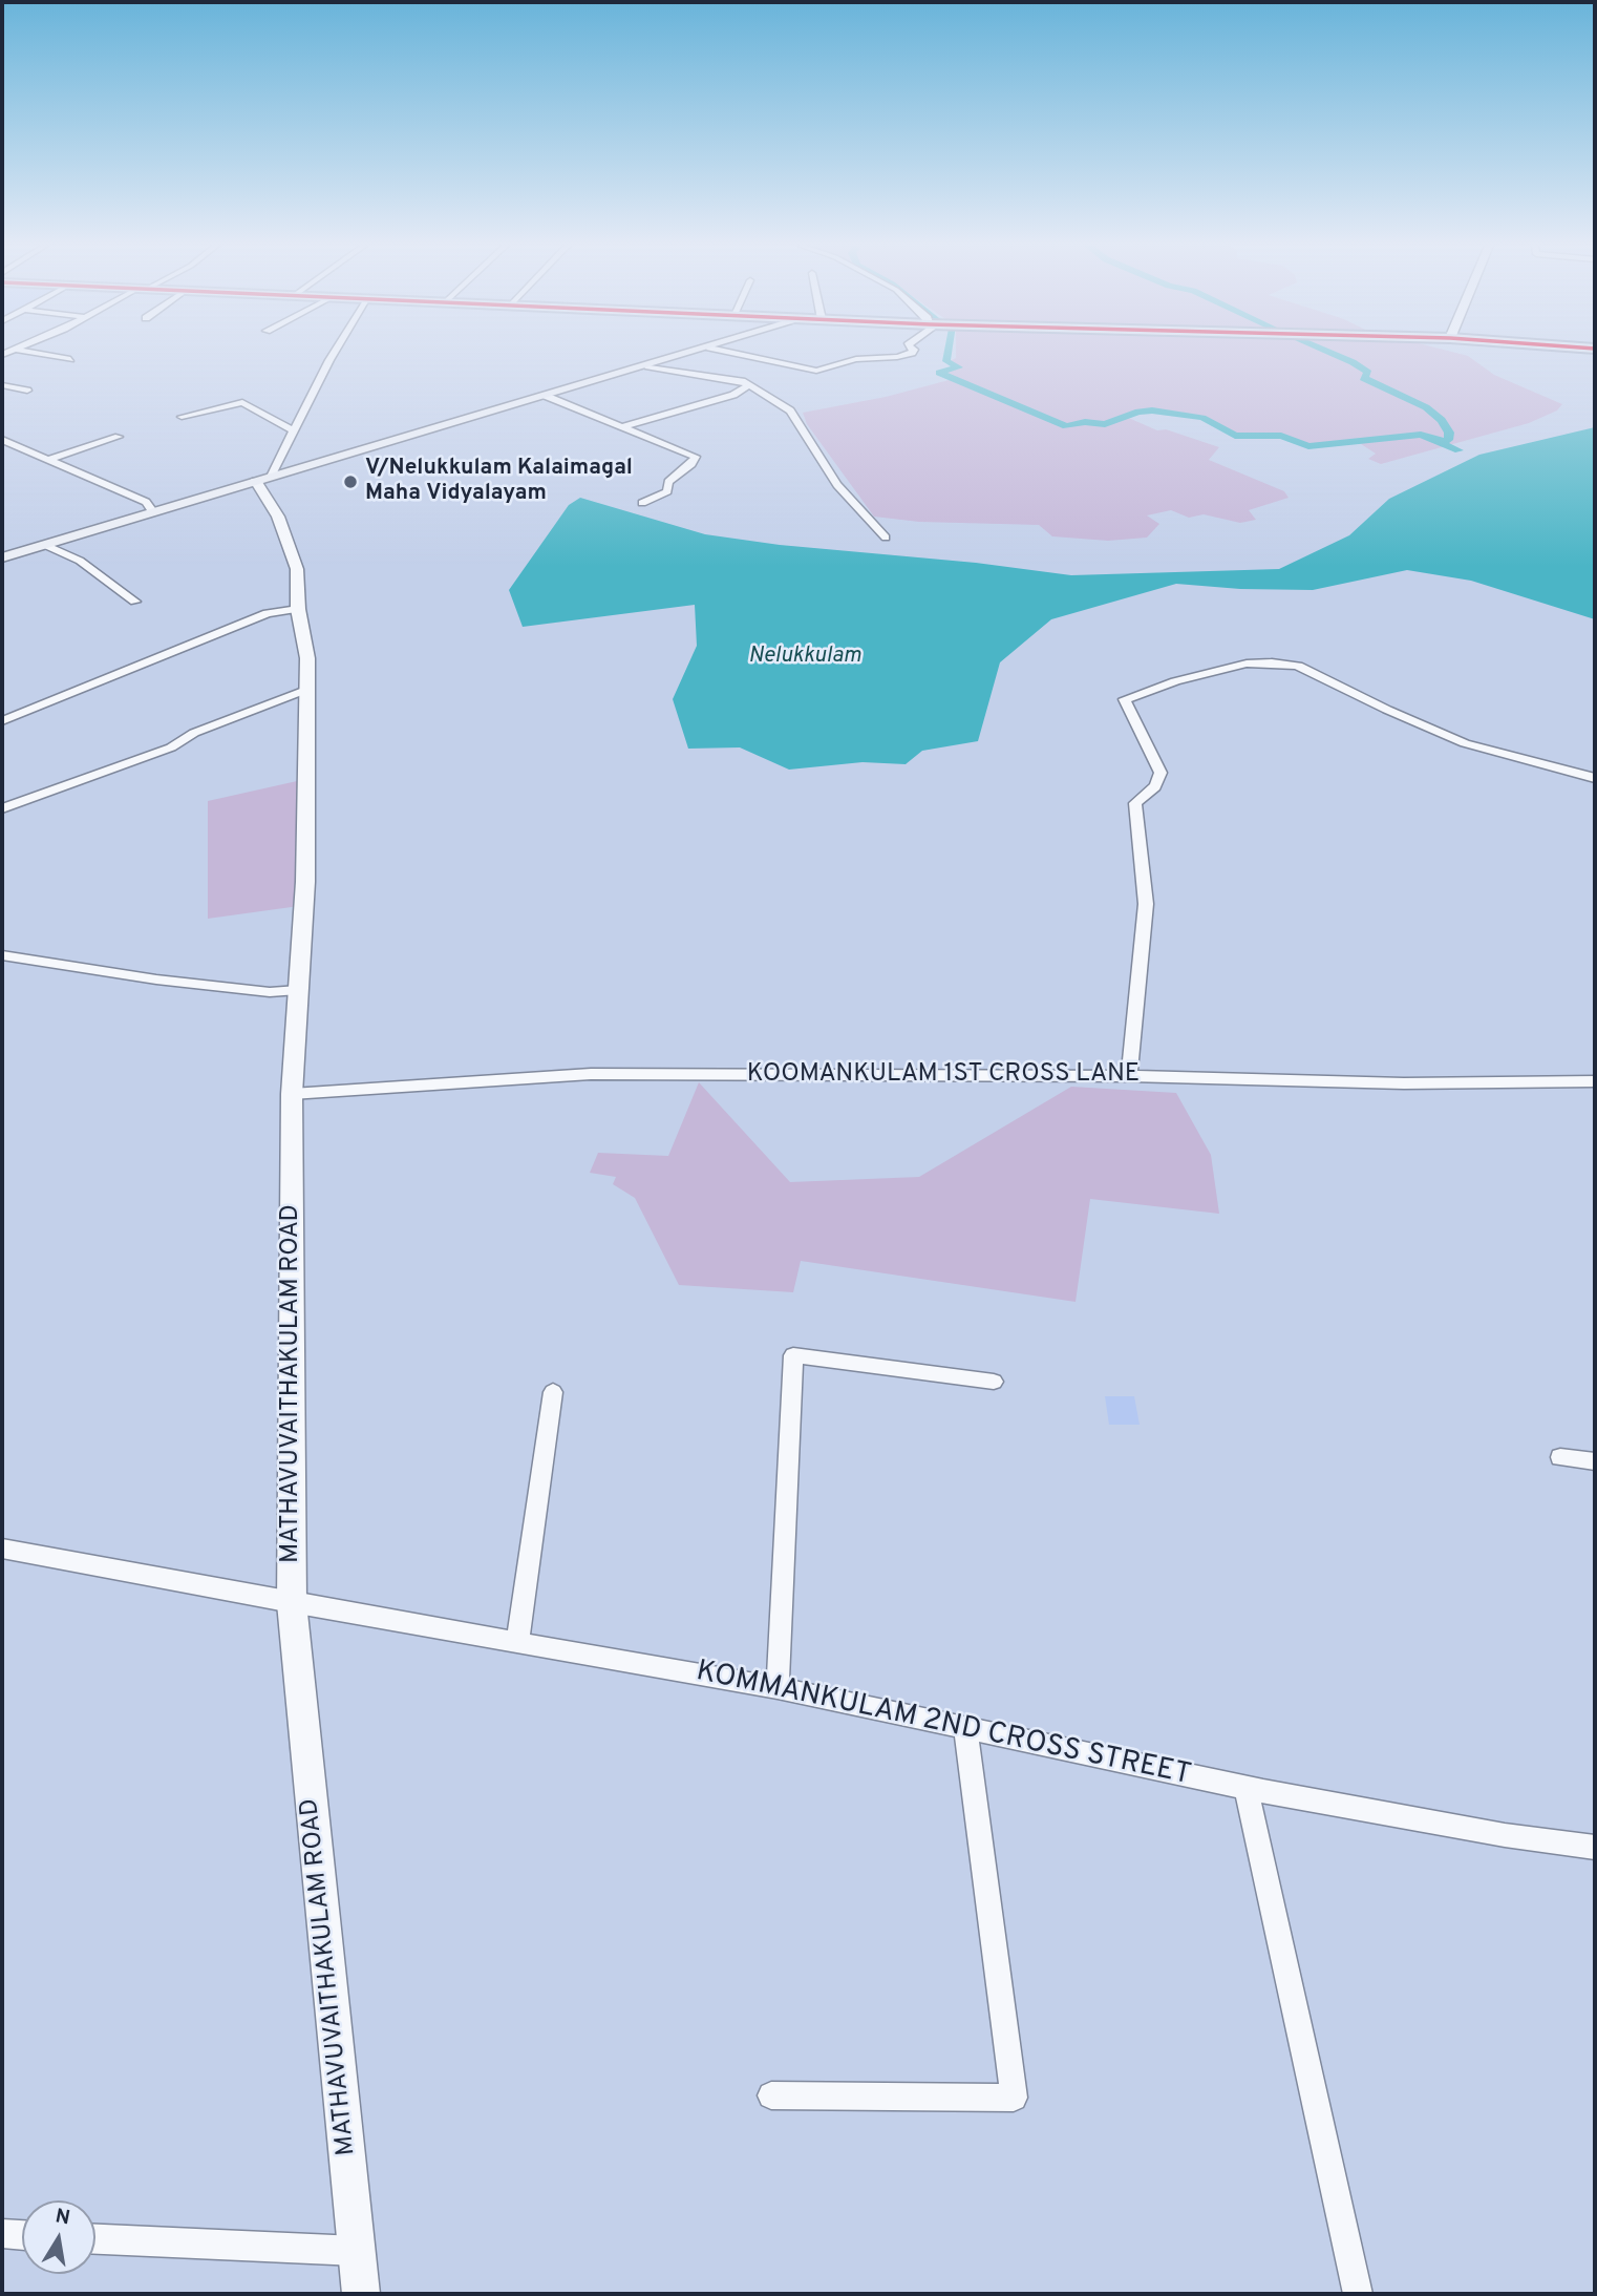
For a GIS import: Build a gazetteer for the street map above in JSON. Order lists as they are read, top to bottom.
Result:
{
  "streets": {
    "street": ["KOOMANKULAM 1ST CROSS LANE", "MATHAVUVAITHAKULAM ROAD", "KOMMANKULAM 2ND CROSS STREET"]
  },
  "crossings": [
    ["KOOMANKULAM 1ST CROSS LANE", "MATHAVUVAITHAKULAM ROAD"],
    ["MATHAVUVAITHAKULAM ROAD", "KOMMANKULAM 2ND CROSS STREET"]
  ],
  "water": ["Nelukkulam"],
  "places": ["V/Nelukkulam Kalaimagal Maha Vidyalayam"],
  "north": "top"
}
